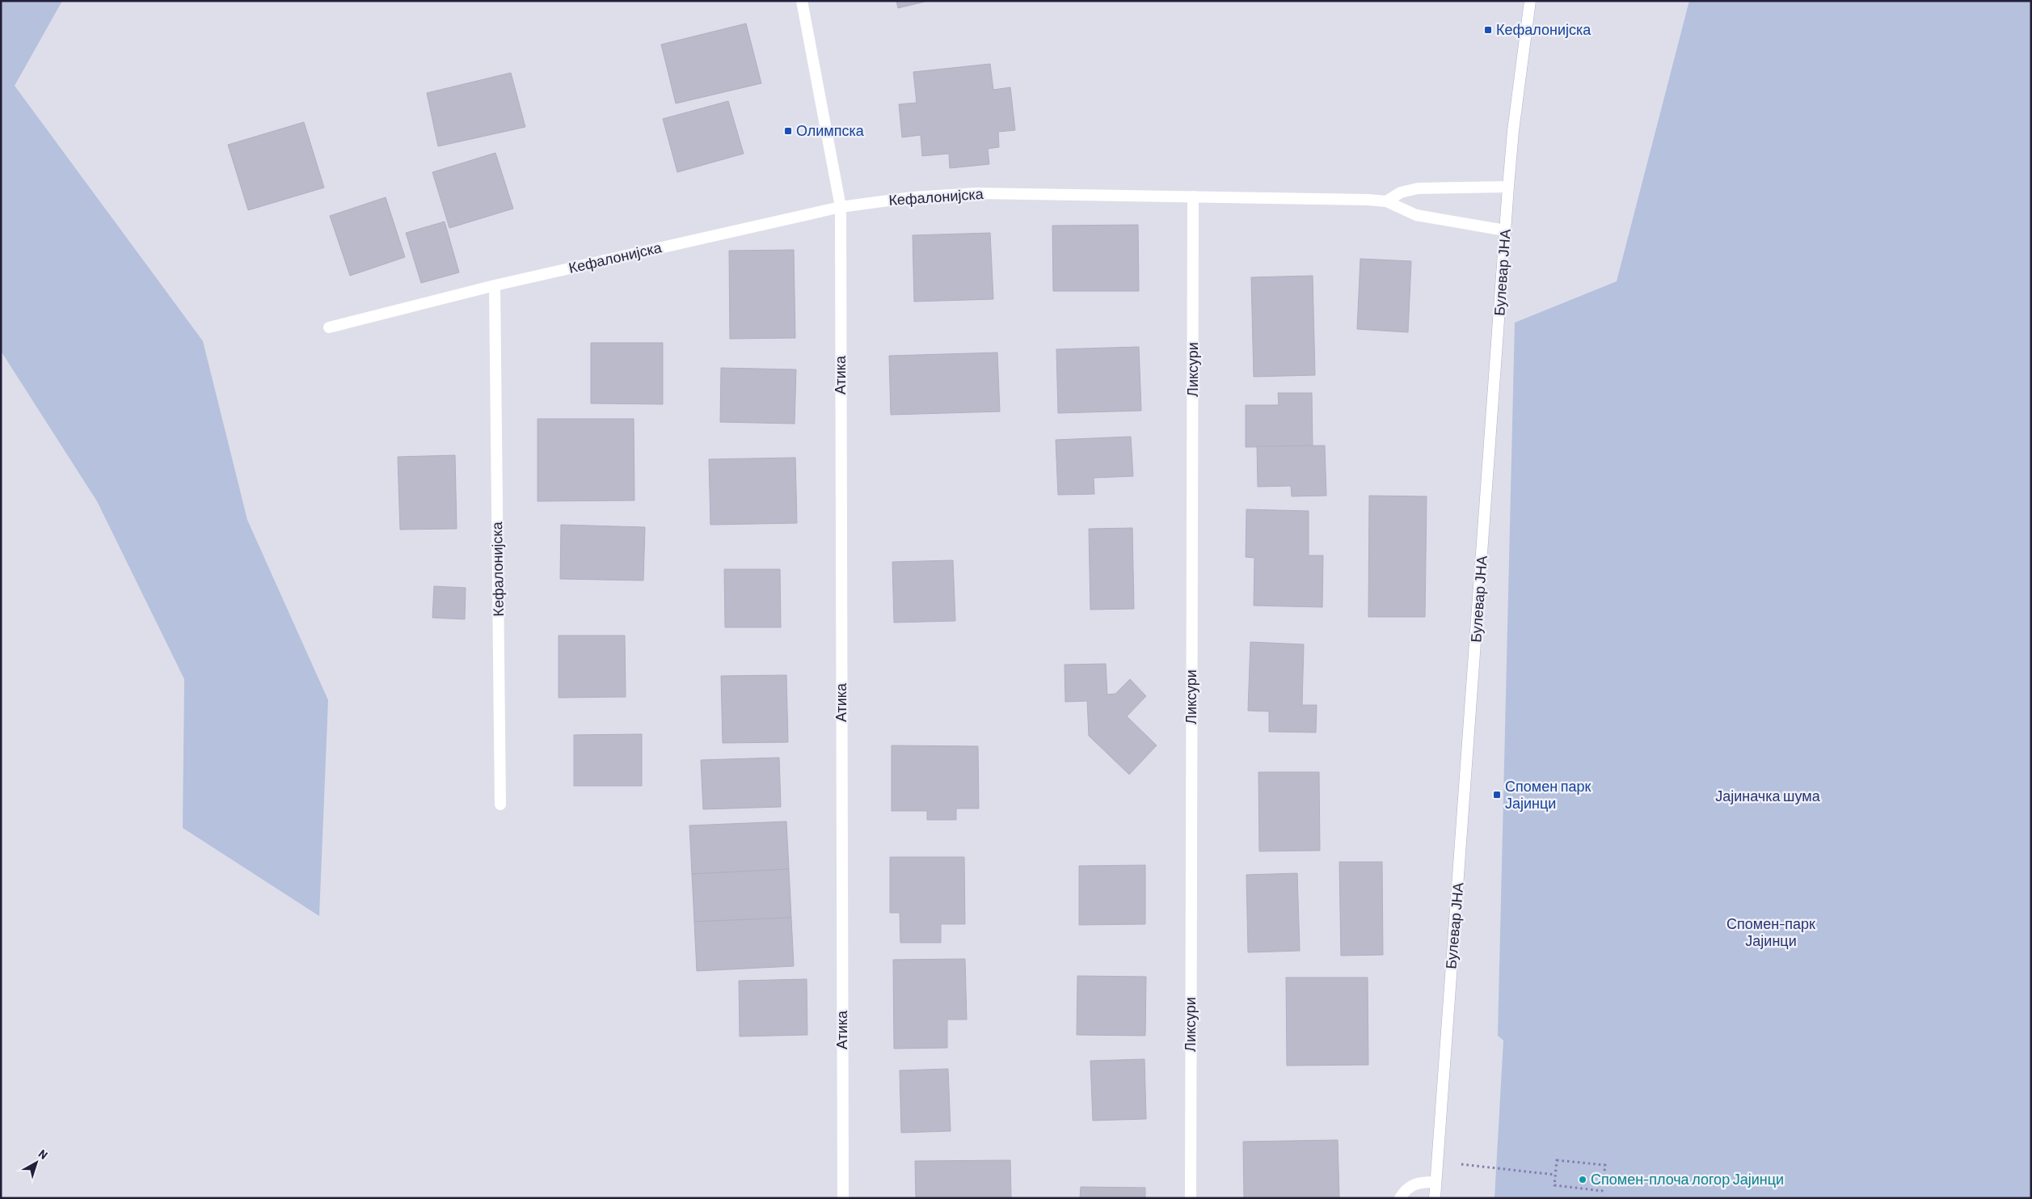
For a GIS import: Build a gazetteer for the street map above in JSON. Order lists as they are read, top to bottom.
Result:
{
  "streets": {
    "street": [
      "Кефалонијска",
      "Булевар ЈНА",
      "Ликсури",
      "Атика"
    ]
  },
  "crossings": [
    ["Кефалонијска", "Булевар ЈНА"],
    ["Кефалонијска", "Ликсури"],
    ["Кефалонијска", "Атика"]
  ],
  "parks": ["Јајиначка шума", "Спомен-парк Јајинци"],
  "places": {
    "transit": ["Кефалонијска", "Олимпска", "Спомен парк Јајинци"],
    "other": ["Спомен-плоча логор Јајинци"]
  },
  "north": "top right"
}
